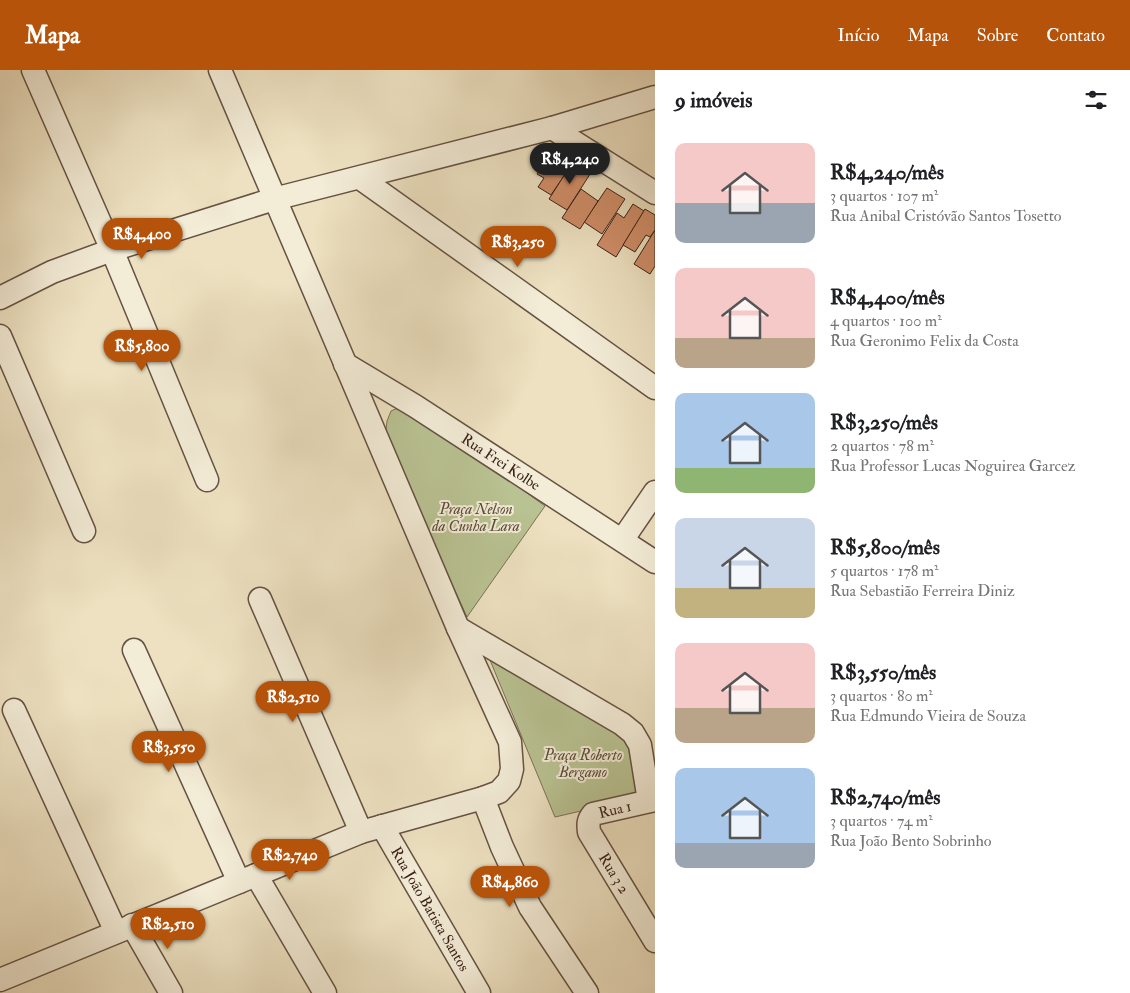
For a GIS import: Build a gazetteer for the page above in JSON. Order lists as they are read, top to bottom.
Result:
{
  "streets": {
    "street": [
      "Rua Frei Kolbe",
      "Rua 1",
      "Rua 3 2",
      "Rua João Batista Santos"
    ]
  },
  "crossings": [
    ["Rua 1", "Rua 3 2"]
  ],
  "parks": ["Praça Nelson da Cunha Lara", "Praça Roberto Bergamo"],
  "page": {
    "header": "Mapa",
    "nav": [
      "Início",
      "Mapa",
      "Sobre",
      "Contato"
    ],
    "heading": "9 imóveis",
    "list": [
      {
        "name": "R$4,240/mês",
        "note": "3 quartos · 107 m² · Rua Anibal Cristóvão Santos Tosetto"
      },
      {
        "name": "R$4,400/mês",
        "note": "4 quartos · 100 m² · Rua Geronimo Felix da Costa"
      },
      {
        "name": "R$3,250/mês",
        "note": "2 quartos · 78 m² · Rua Professor Lucas Noguirea Garcez"
      },
      {
        "name": "R$5,800/mês",
        "note": "5 quartos · 178 m² · Rua Sebastião Ferreira Diniz"
      },
      {
        "name": "R$3,550/mês",
        "note": "3 quartos · 80 m² · Rua Edmundo Vieira de Souza"
      },
      {
        "name": "R$2,740/mês",
        "note": "3 quartos · 74 m² · Rua João Bento Sobrinho"
      }
    ],
    "price": [
      "R$4,240",
      "R$4,400",
      "R$3,250",
      "R$5,800",
      "R$2,510",
      "R$3,550",
      "R$2,740",
      "R$4,860",
      "R$2,510"
    ]
  }
}
